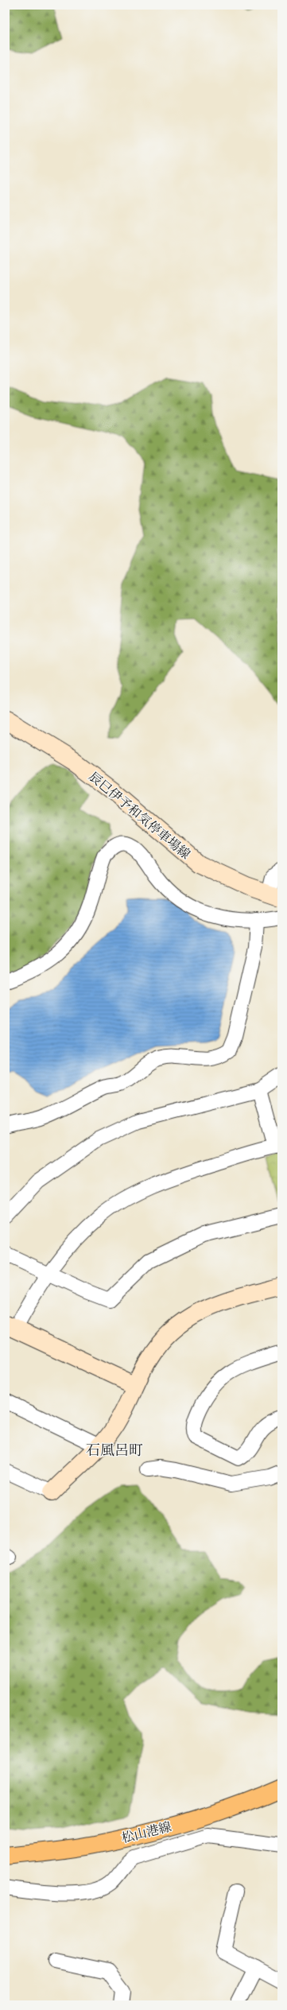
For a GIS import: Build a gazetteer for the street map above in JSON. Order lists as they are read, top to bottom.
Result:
{
  "streets": {
    "main road": ["松山港線"],
    "street": ["辰巳伊予和気停車場線"]
  },
  "districts": ["石風呂町"]
}
